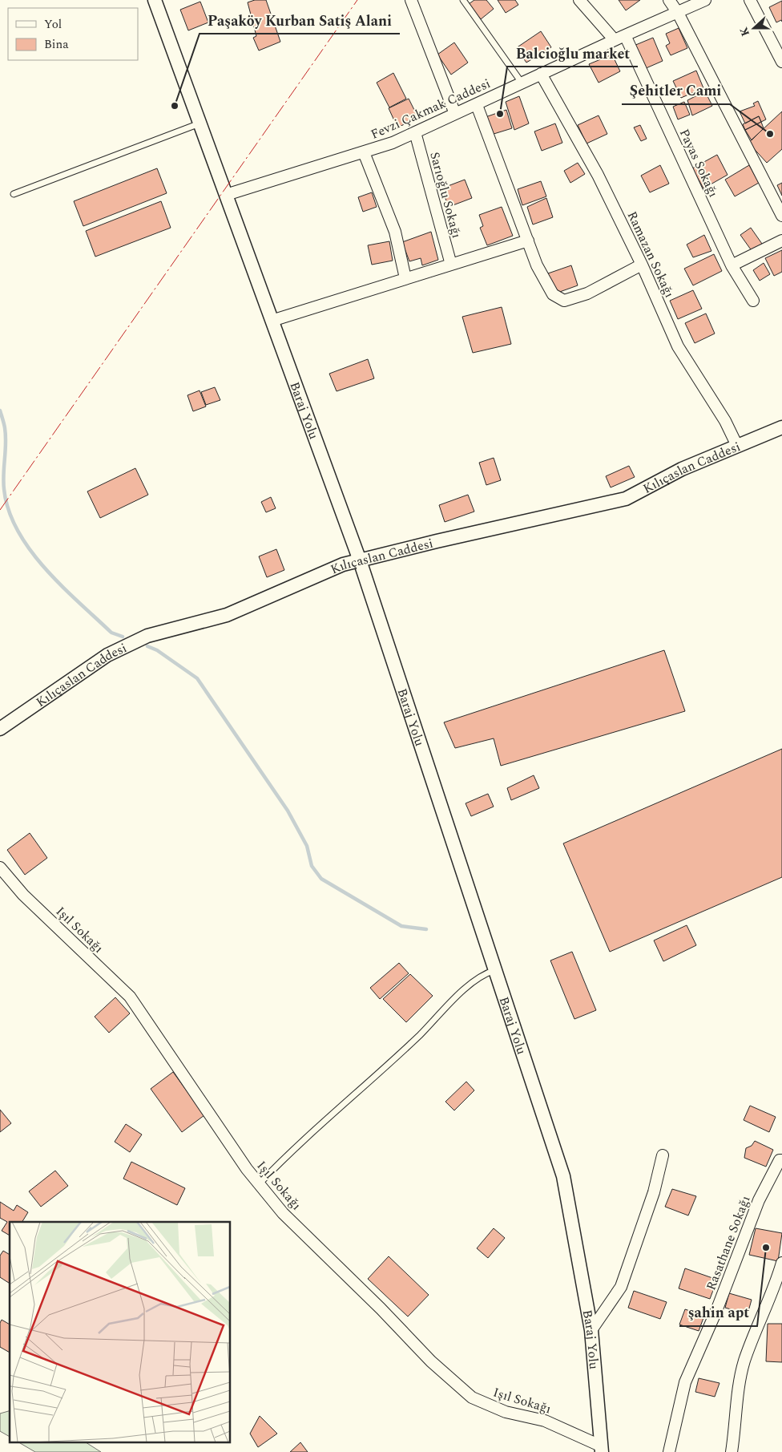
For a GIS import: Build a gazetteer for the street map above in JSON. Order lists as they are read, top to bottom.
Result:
{
  "streets": {
    "street": [
      "Fevzi Çakmak Caddesi",
      "Payas Sokağı",
      "Sarıoğlu Sokağı",
      "Ramazan Sokağı",
      "Baraj Yolu",
      "Kılıçaslan Caddesi",
      "Işıl Sokağı",
      "Rasathane Sokağı"
    ]
  },
  "crossings": [
    ["Fevzi Çakmak Caddesi", "Payas Sokağı"],
    ["Fevzi Çakmak Caddesi", "Sarıoğlu Sokağı"],
    ["Fevzi Çakmak Caddesi", "Ramazan Sokağı"],
    ["Fevzi Çakmak Caddesi", "Baraj Yolu"],
    ["Ramazan Sokağı", "Kılıçaslan Caddesi"],
    ["Baraj Yolu", "Kılıçaslan Caddesi"],
    ["Baraj Yolu", "Işıl Sokağı"]
  ],
  "places": [
    "Paşaköy Kurban Satiş Alani",
    "Balcioğlu market",
    "Şehitler Cami",
    "şahin apt"
  ],
  "legend": ["Yol", "Bina"],
  "north": "left"
}
